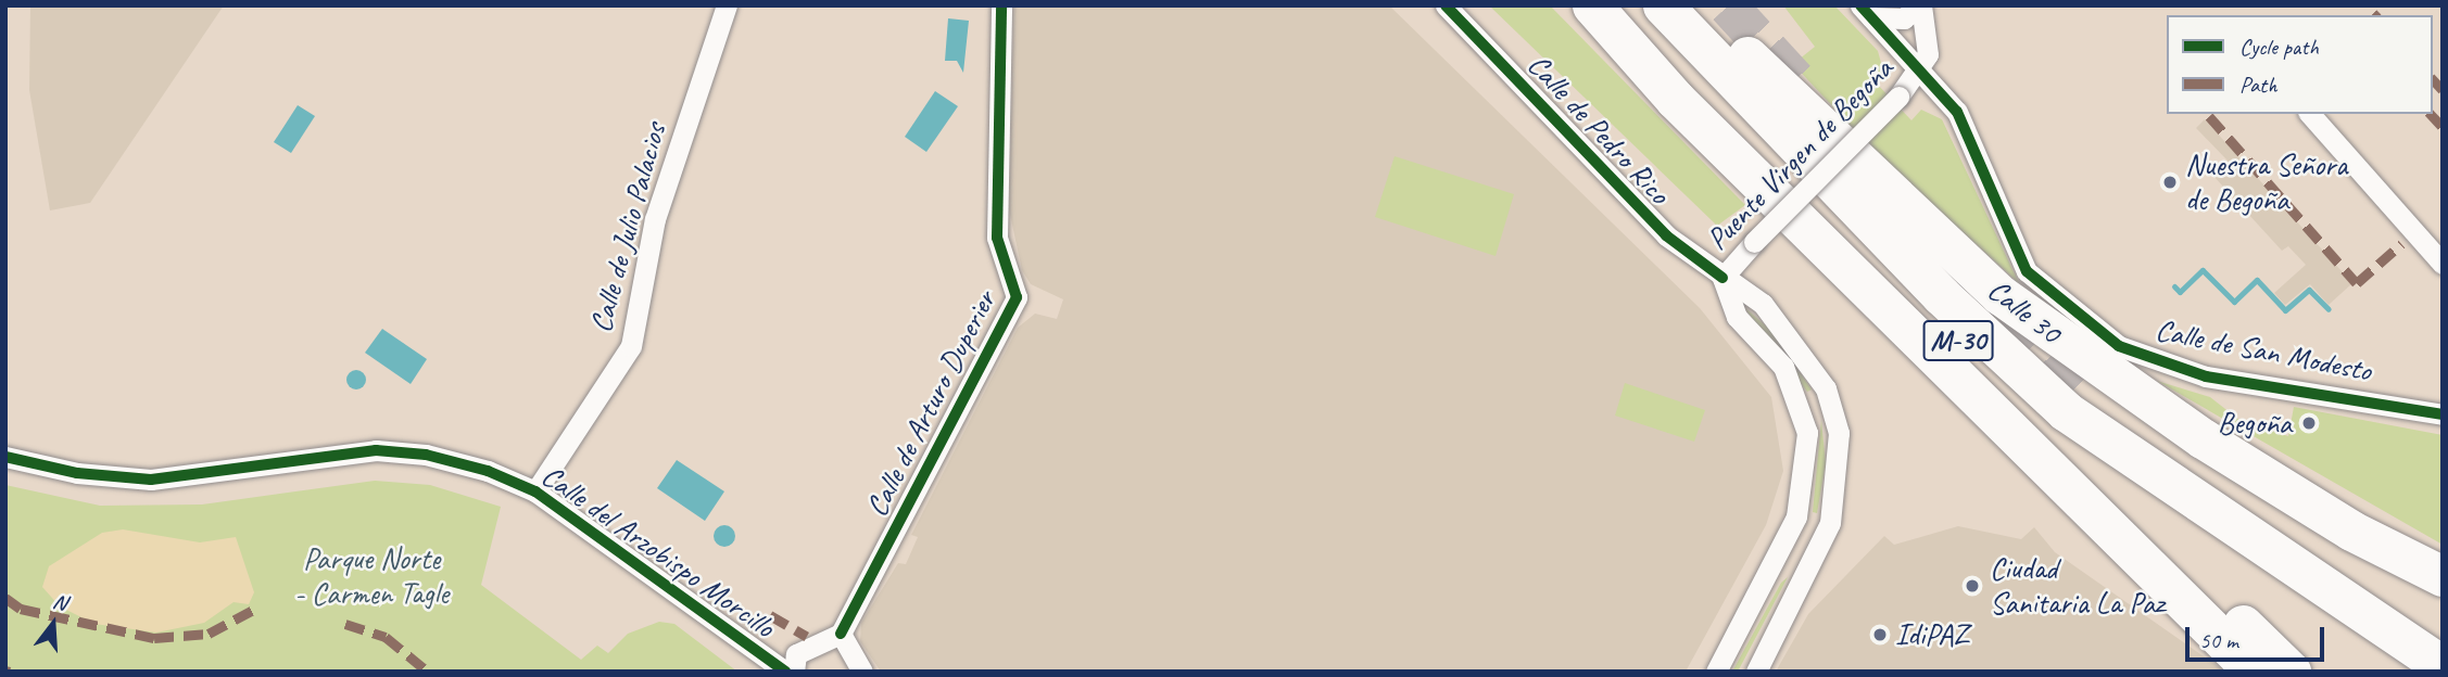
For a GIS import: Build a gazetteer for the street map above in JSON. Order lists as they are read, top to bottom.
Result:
{
  "streets": {
    "highway": ["Calle 30", "M-30"],
    "street": [
      "Calle de Pedro Rico",
      "Puente Virgen de Begoña",
      "Calle de Julio Palacios",
      "Calle de San Modesto",
      "Calle de Arturo Duperier",
      "Calle del Arzobispo Morcillo"
    ]
  },
  "crossings": [
    ["Calle de Pedro Rico", "Puente Virgen de Begoña"],
    ["Puente Virgen de Begoña", "Calle de San Modesto"],
    ["Calle de Julio Palacios", "Calle del Arzobispo Morcillo"],
    ["Calle de Arturo Duperier", "Calle del Arzobispo Morcillo"]
  ],
  "parks": ["Parque Norte - Carmen Tagle"],
  "places": [
    "Nuestra Señora de Begoña",
    "Begoña",
    "Ciudad Sanitaria La Paz",
    "IdiPAZ"
  ],
  "legend": ["Cycle path", "Path"],
  "scale_bar": "50 m",
  "north": "top"
}
